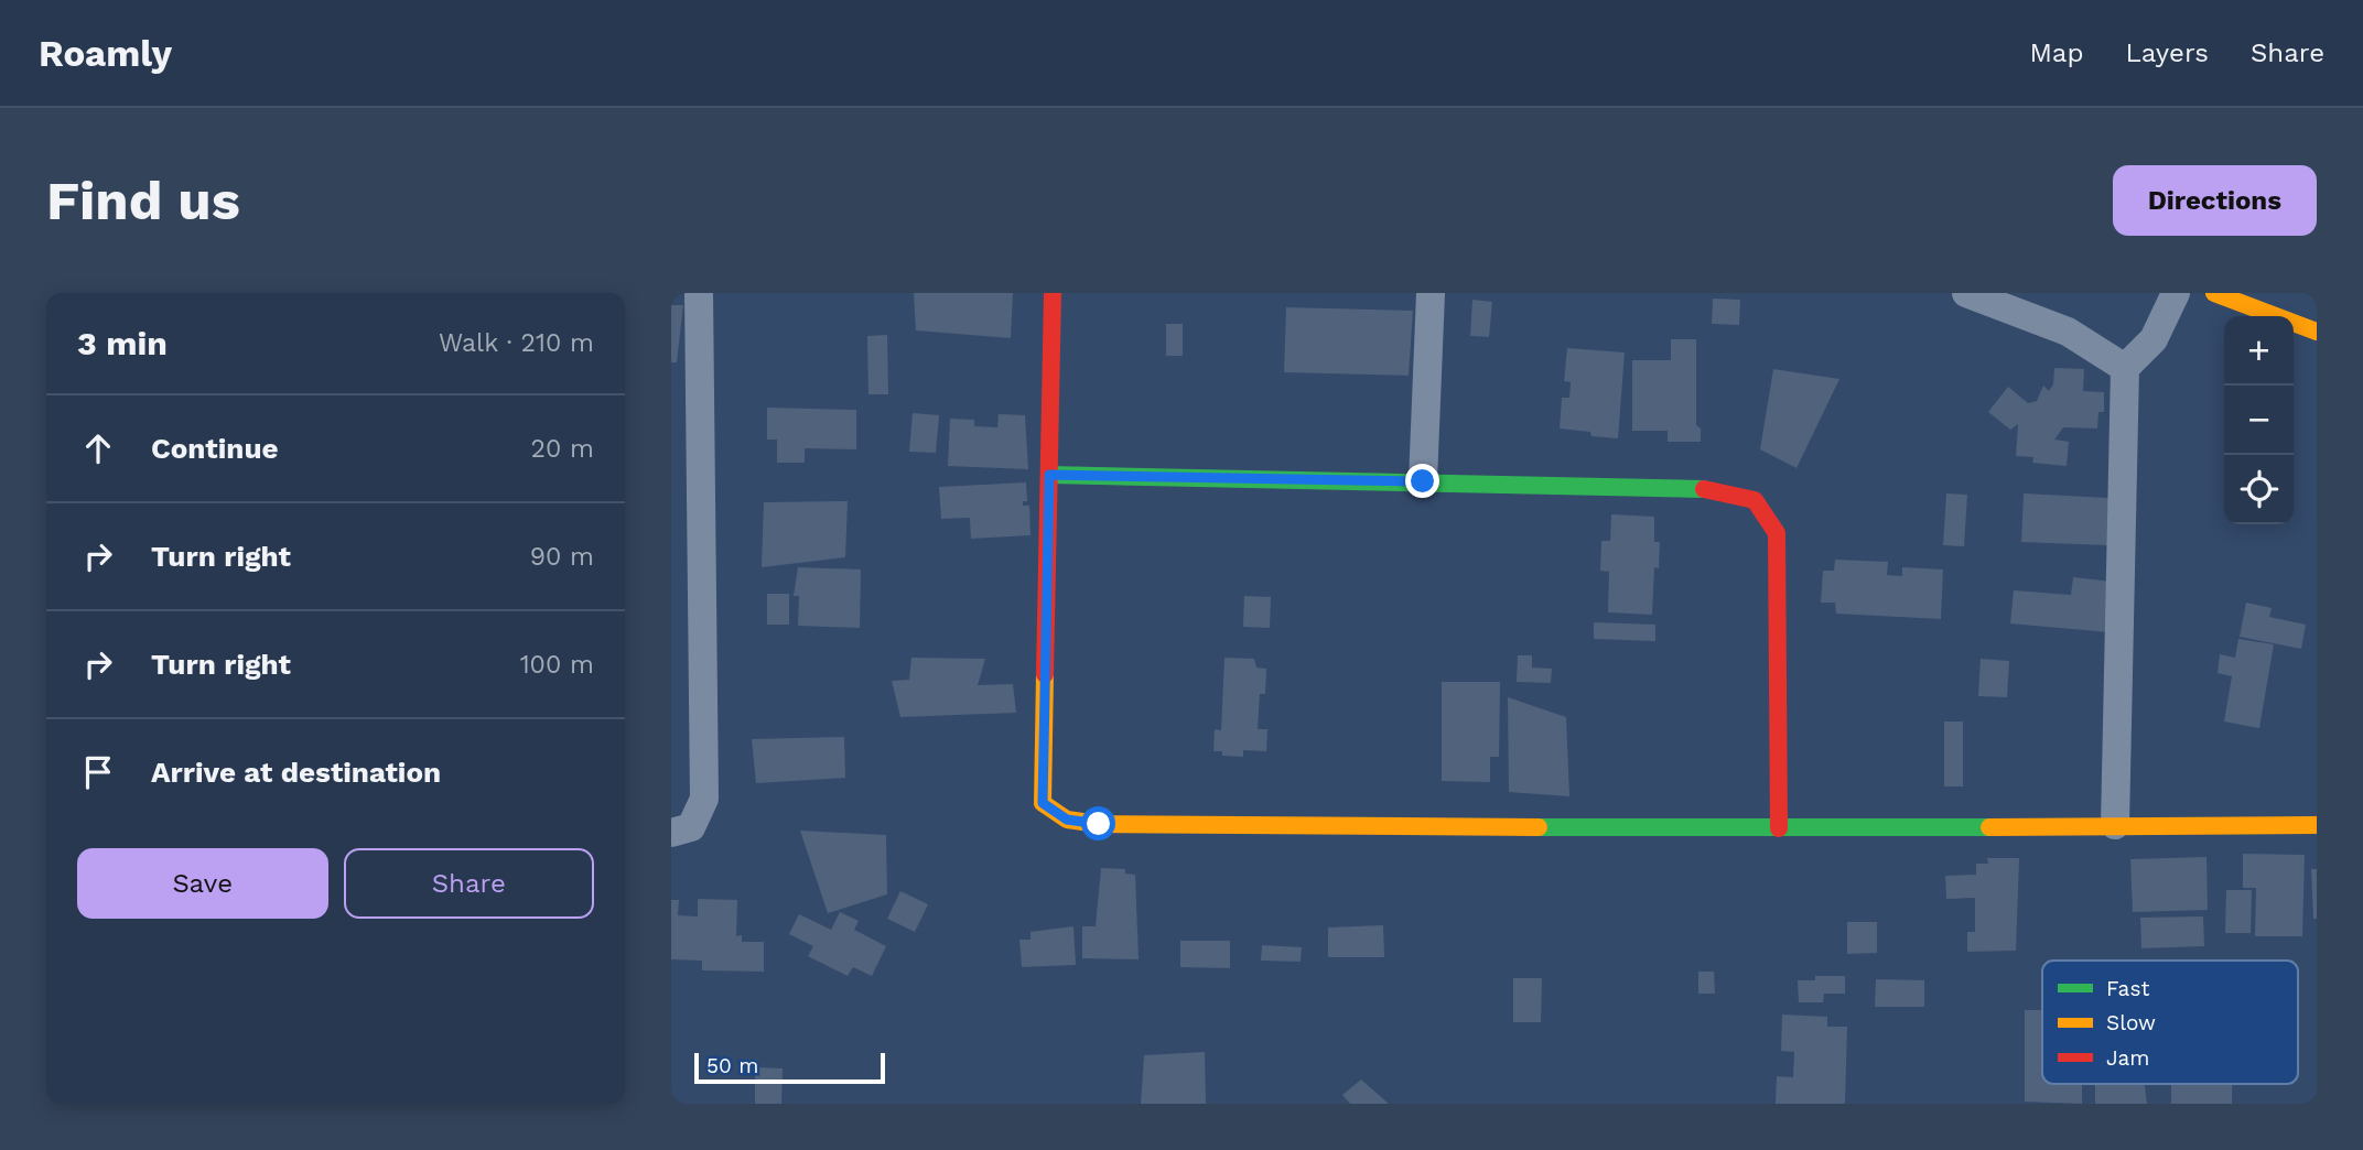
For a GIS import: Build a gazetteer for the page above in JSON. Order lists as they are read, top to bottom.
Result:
{
  "legend": ["Fast", "Slow", "Jam"],
  "scale_bar": "50 m",
  "page": {
    "header": "Roamly",
    "nav": ["Map", "Layers", "Share"],
    "buttons": [
      "Directions",
      ["Save", "Share"]
    ],
    "title": "Find us",
    "heading": ["3 min", "Walk · 210 m"],
    "map_buttons": ["+", "−"],
    "list": [
      ["Continue", "20 m"],
      ["Turn right", "90 m"],
      ["Turn right", "100 m"],
      "Arrive at destination"
    ],
    "scale": "50 m"
  }
}
